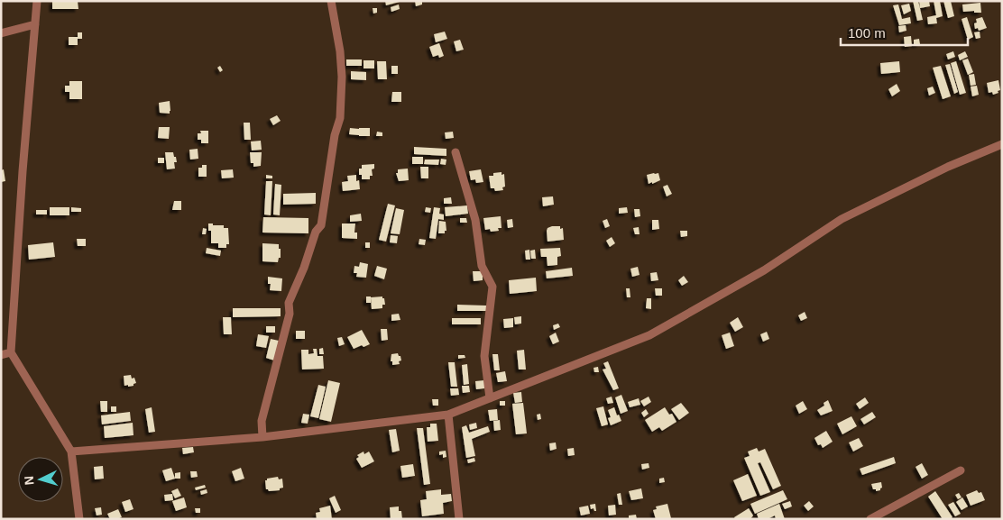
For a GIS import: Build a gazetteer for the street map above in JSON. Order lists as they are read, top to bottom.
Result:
{
  "scale_bar": "100 m",
  "north": "left"
}
